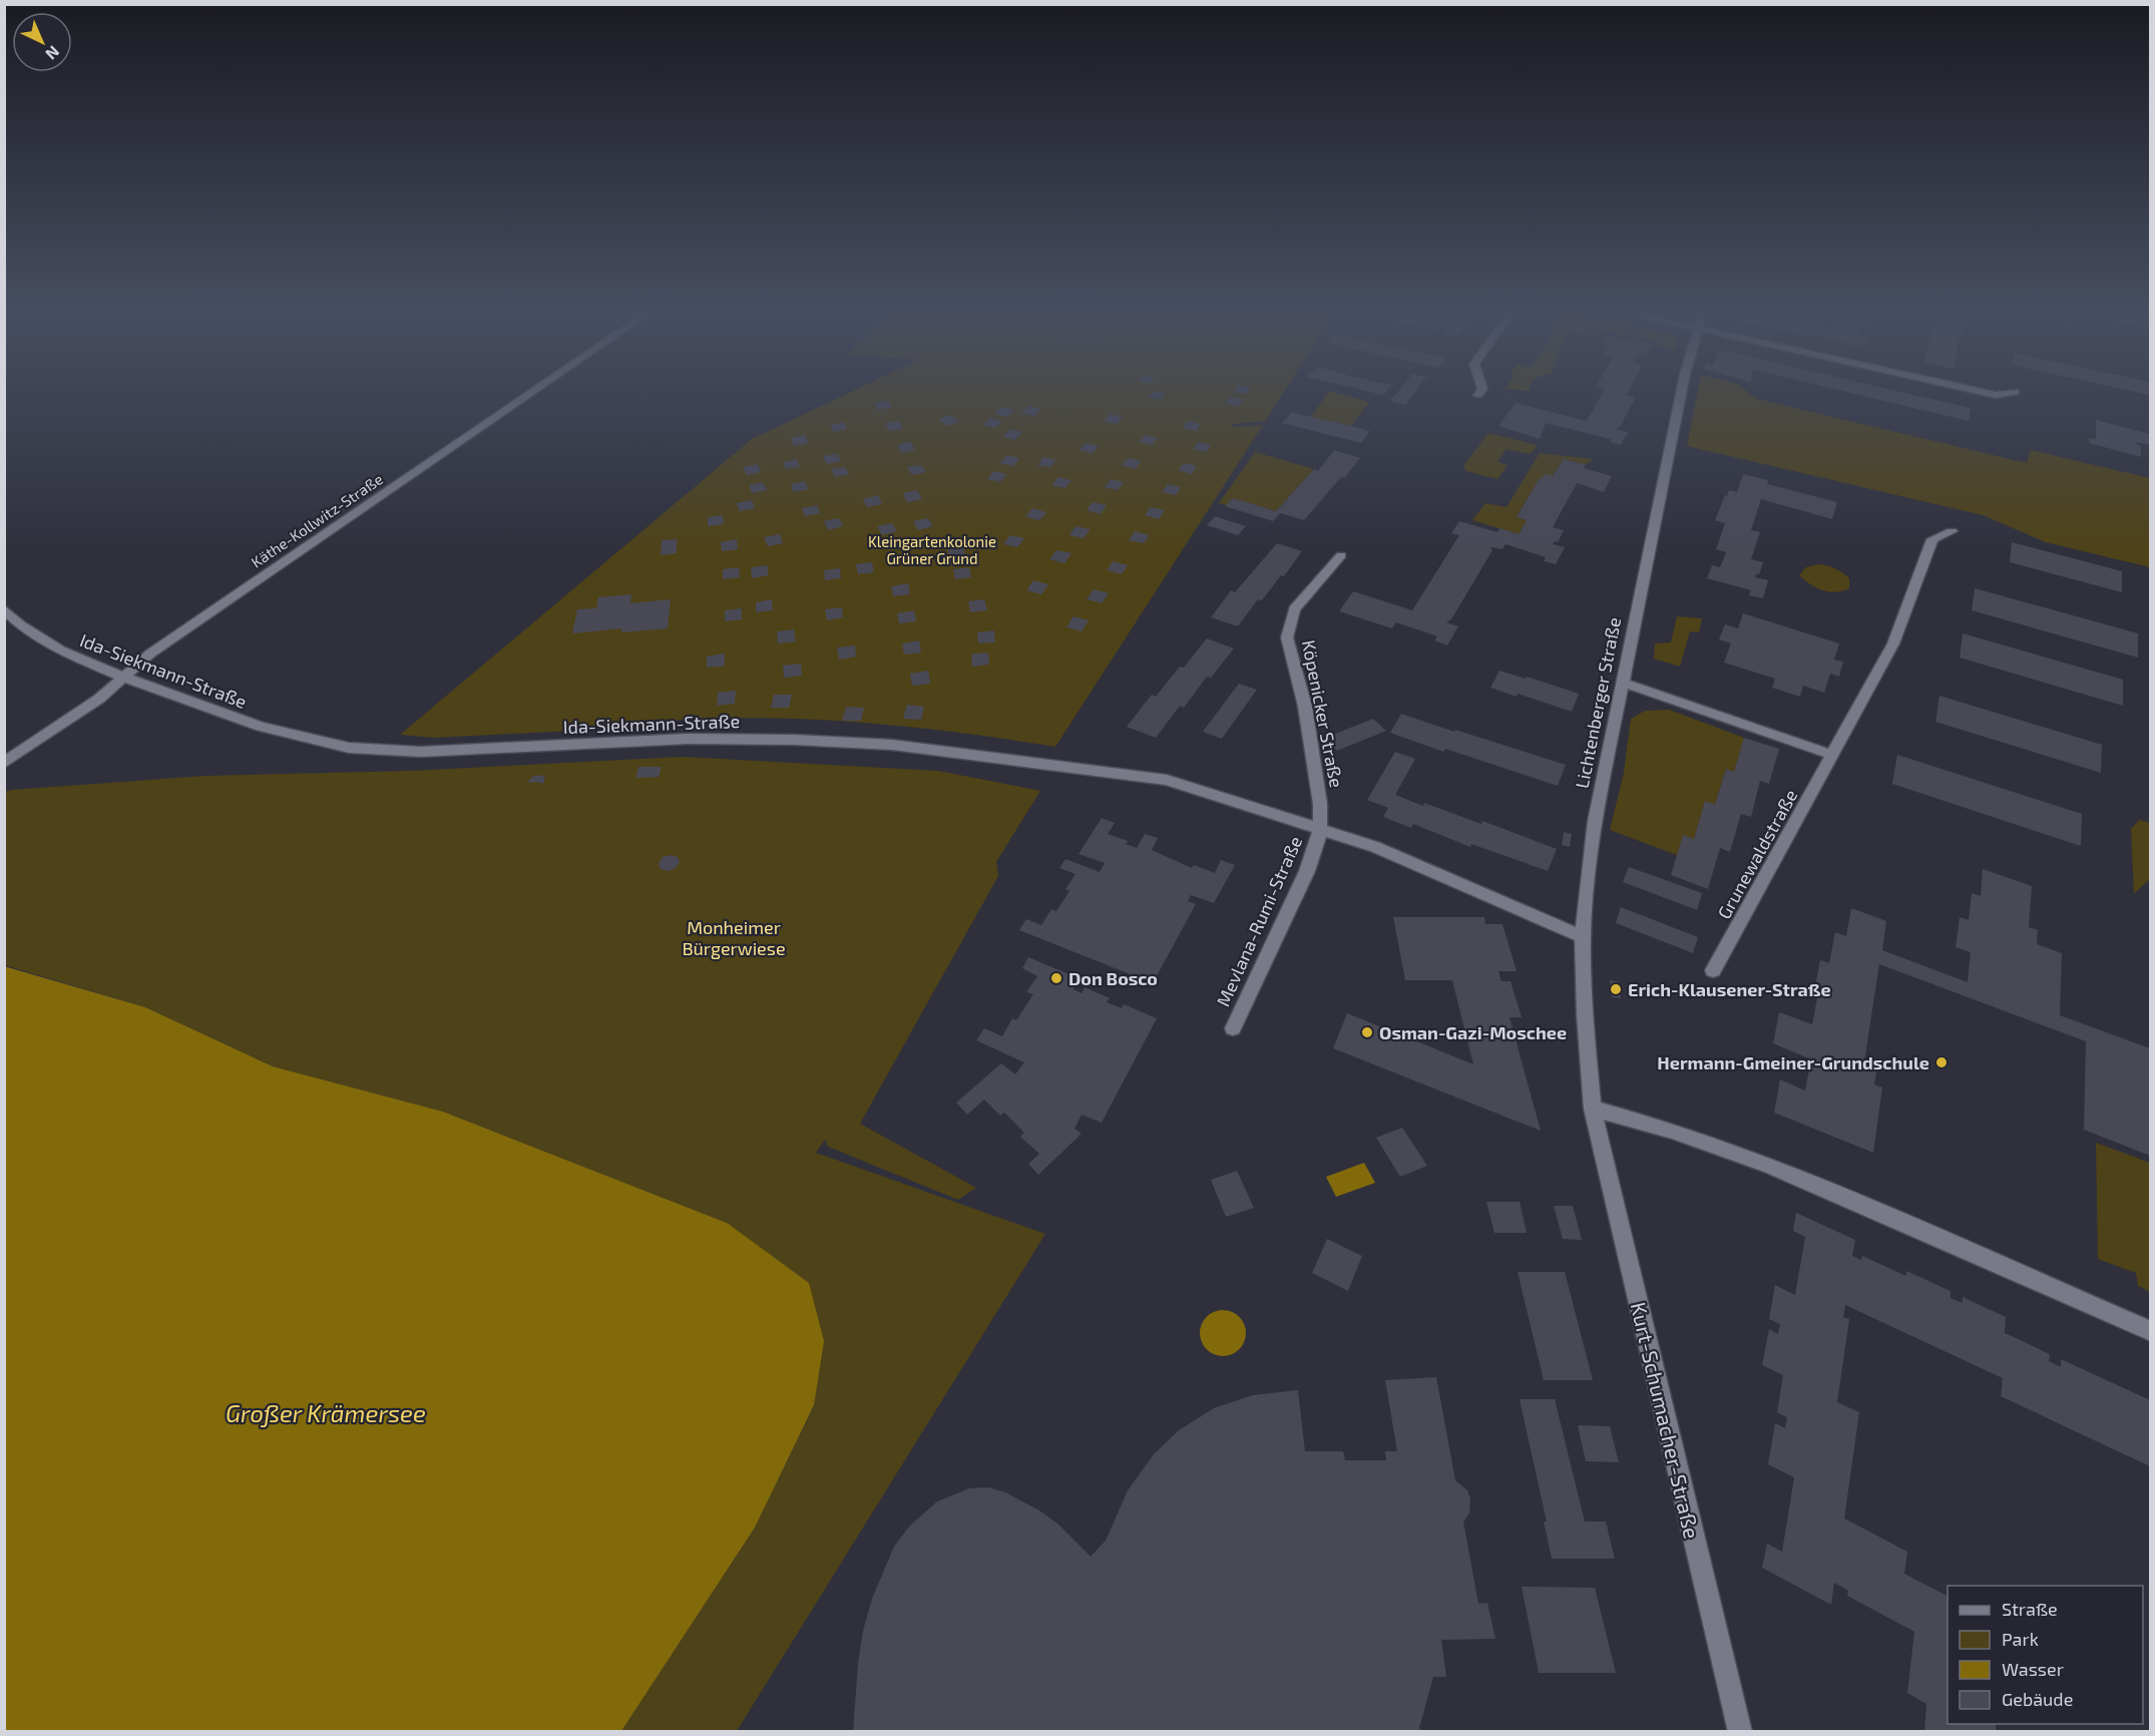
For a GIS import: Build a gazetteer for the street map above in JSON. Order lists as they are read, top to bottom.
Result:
{
  "streets": {
    "street": [
      "Käthe-Kollwitz-Straße",
      "Ida-Siekmann-Straße",
      "Lichtenberger Straße",
      "Köpenicker Straße",
      "Grunewaldstraße",
      "Mevlana-Rumi-Straße",
      "Kurt-Schumacher-Straße"
    ]
  },
  "crossings": [
    ["Käthe-Kollwitz-Straße", "Ida-Siekmann-Straße"],
    ["Ida-Siekmann-Straße", "Köpenicker Straße"],
    ["Ida-Siekmann-Straße", "Mevlana-Rumi-Straße"],
    ["Lichtenberger Straße", "Kurt-Schumacher-Straße"],
    ["Köpenicker Straße", "Mevlana-Rumi-Straße"]
  ],
  "water": ["Großer Krämersee"],
  "parks": ["Kleingartenkolonie Grüner Grund", "Monheimer Bürgerwiese"],
  "places": [
    "Don Bosco",
    "Erich-Klausener-Straße",
    "Osman-Gazi-Moschee",
    "Hermann-Gmeiner-Grundschule"
  ],
  "legend": [
    "Straße",
    "Park",
    "Wasser",
    "Gebäude"
  ],
  "north": "bottom right"
}
